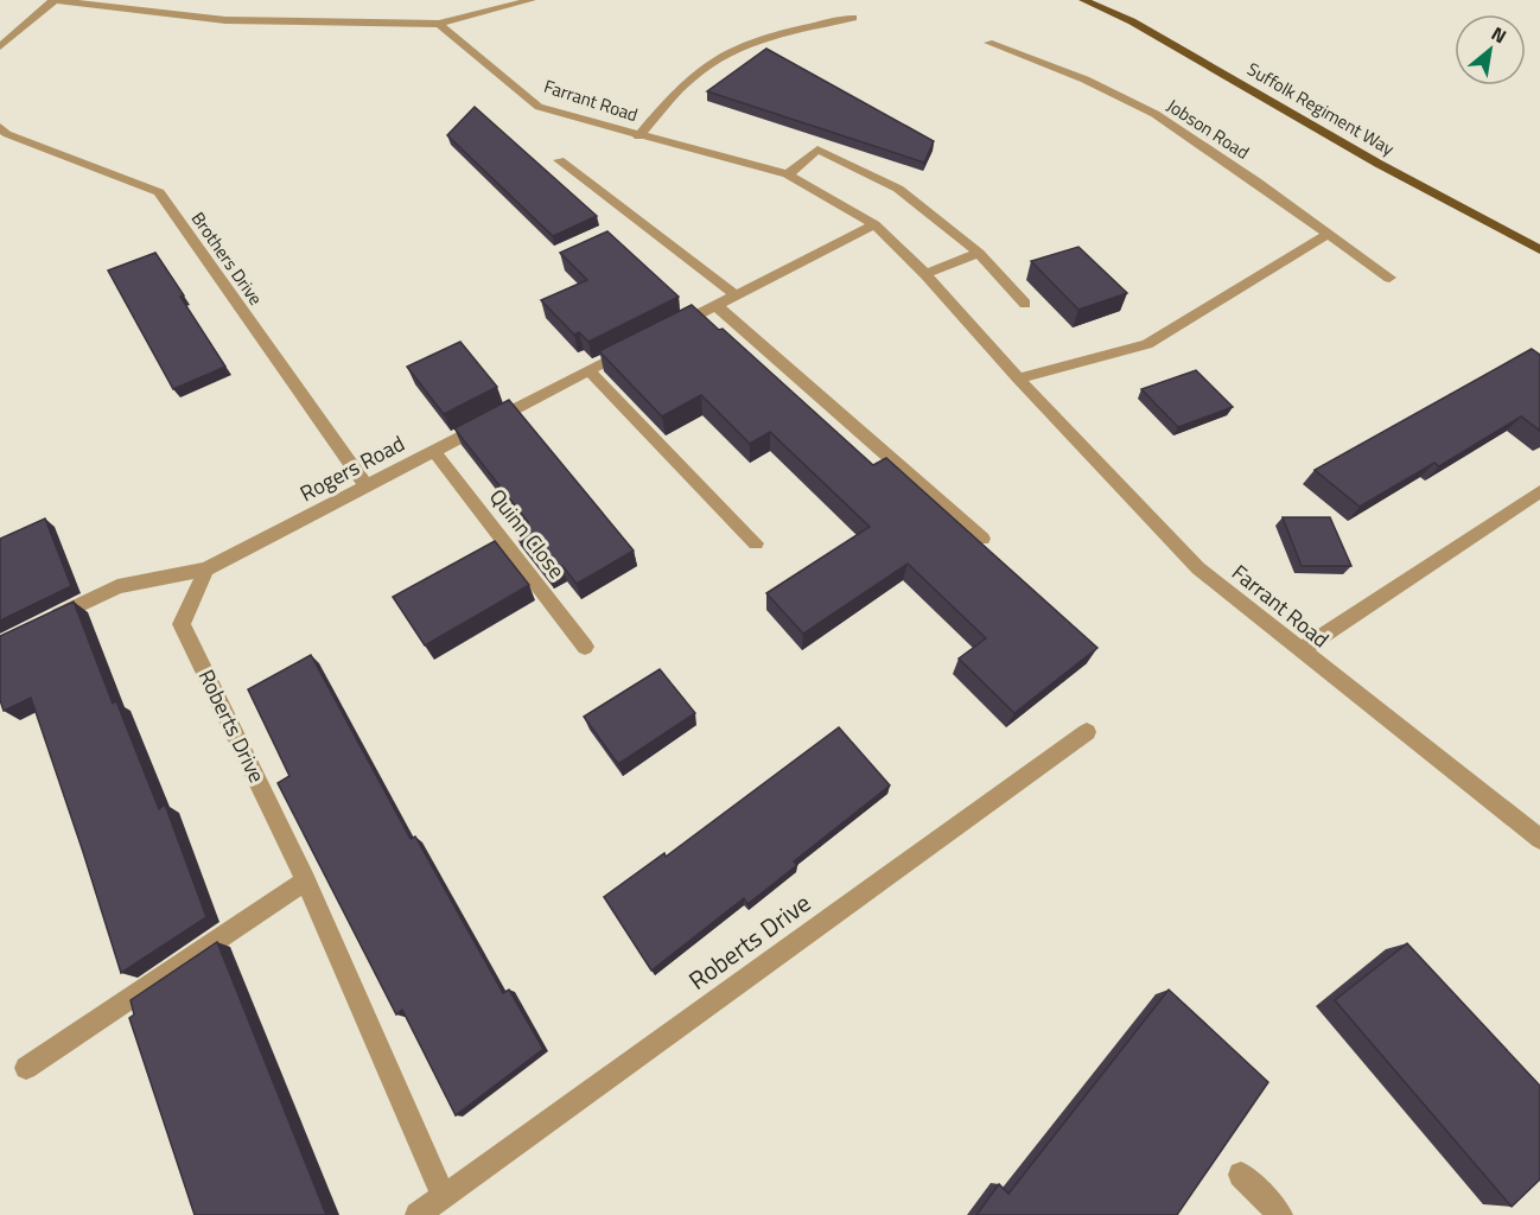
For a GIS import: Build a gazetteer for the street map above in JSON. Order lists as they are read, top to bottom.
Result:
{
  "streets": {
    "main road": ["Suffolk Regiment Way"],
    "street": [
      "Farrant Road",
      "Jobson Road",
      "Brothers Drive",
      "Rogers Road",
      "Quinn Close",
      "Roberts Drive"
    ]
  },
  "crossings": [
    ["Brothers Drive", "Rogers Road"],
    ["Rogers Road", "Quinn Close"],
    ["Rogers Road", "Roberts Drive"]
  ],
  "north": "top right"
}
